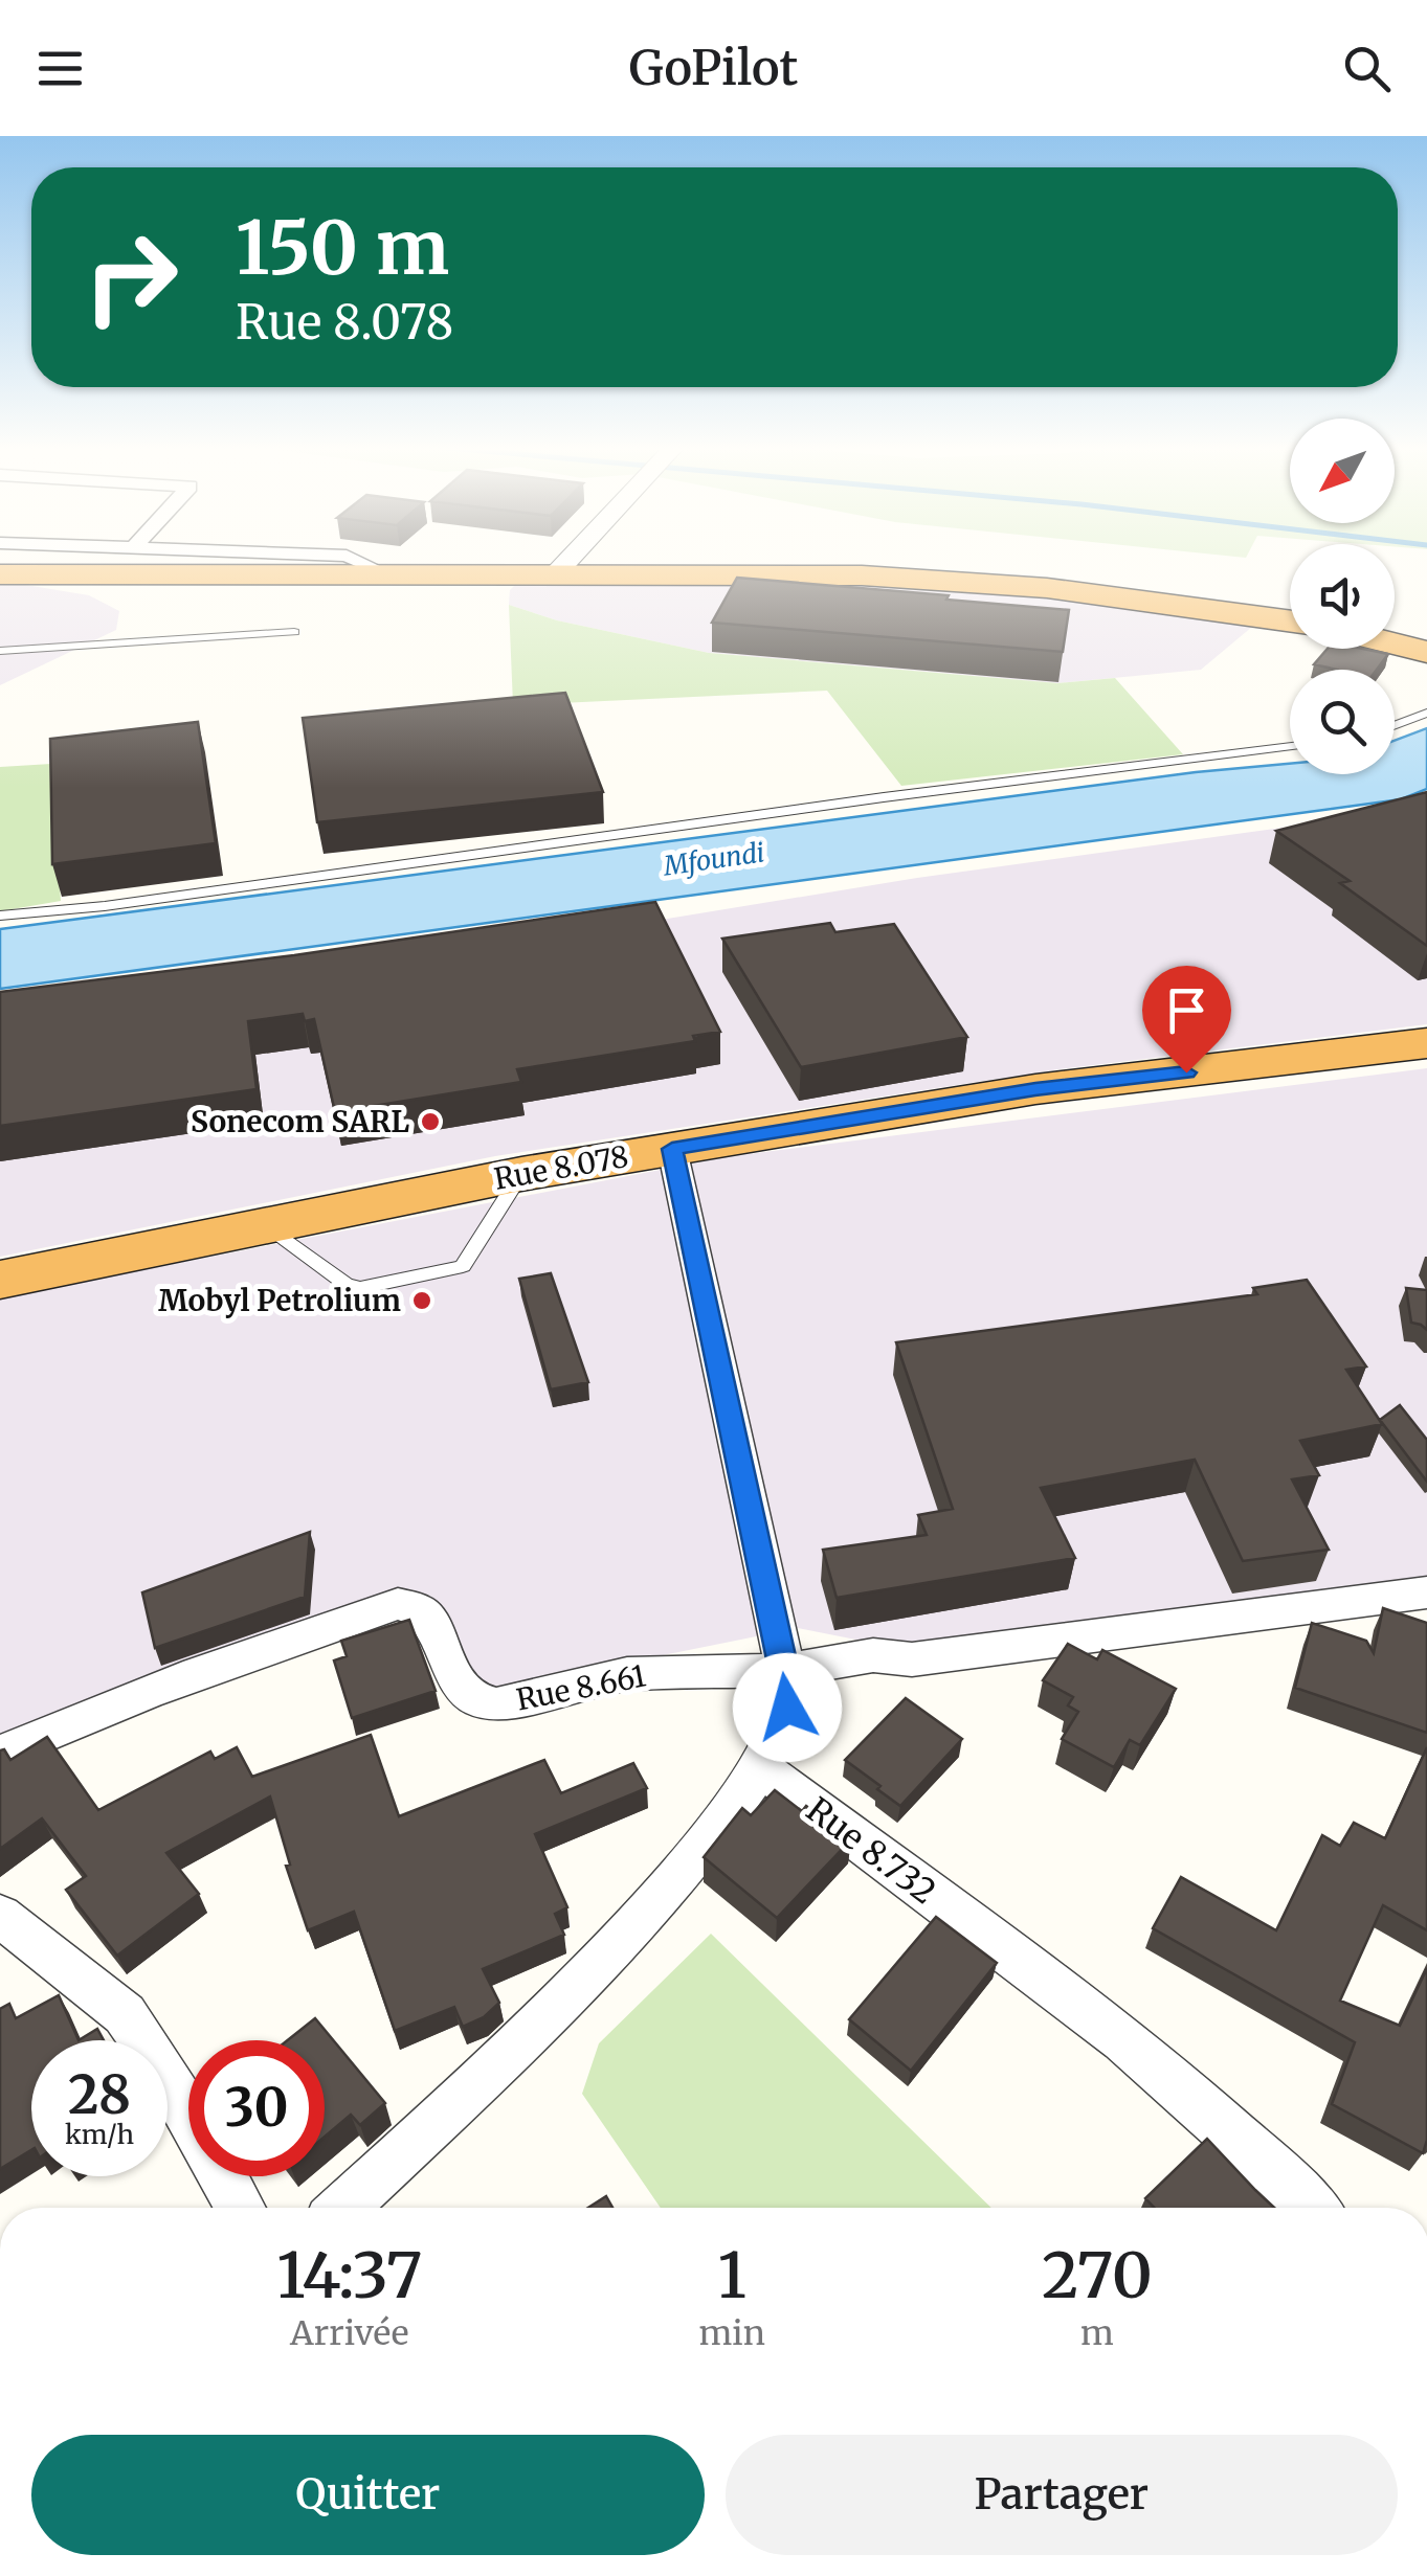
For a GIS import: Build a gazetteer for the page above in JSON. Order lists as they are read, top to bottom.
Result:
{
  "streets": {
    "highway": ["Rue 8.078"],
    "street": ["Rue 8.661", "Rue 8.732"]
  },
  "water": ["Mfoundi"],
  "places": ["Sonecom SARL", "Mobyl Petrolium"],
  "north": "bottom left",
  "page": {
    "header": "GoPilot",
    "turn": ["150 m", "Rue 8.078"],
    "speed": "28 km/h",
    "limit": "30",
    "eta": [
      "14:37",
      "Arrivée",
      "1",
      "min",
      "270",
      "m"
    ],
    "buttons": ["Quitter", "Partager"]
  }
}
